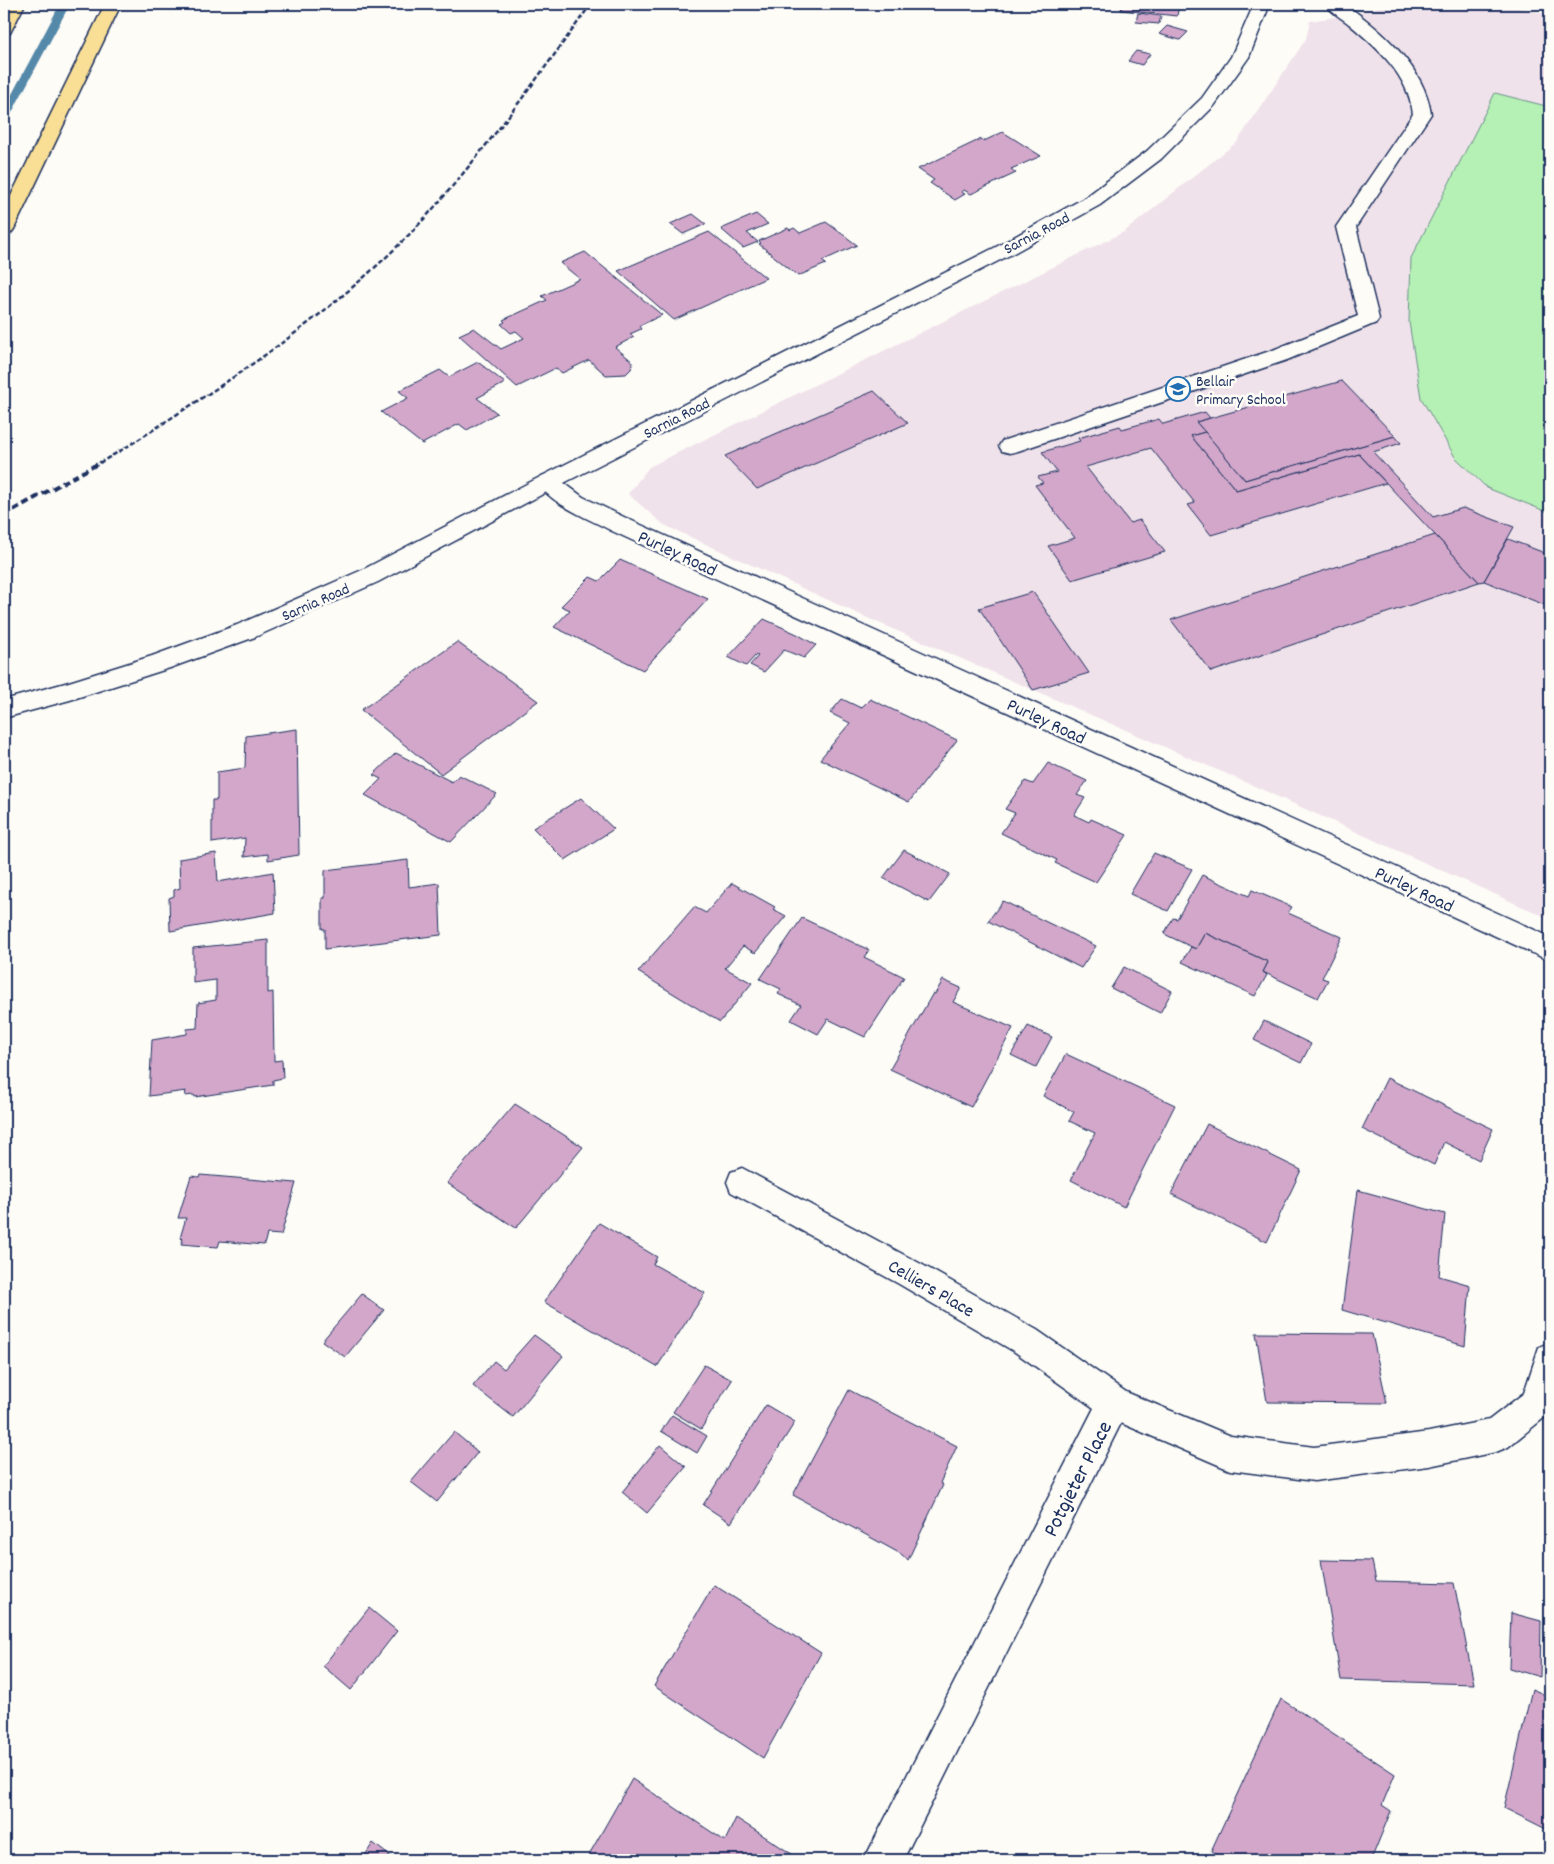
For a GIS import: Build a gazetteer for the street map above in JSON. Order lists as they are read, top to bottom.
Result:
{
  "streets": {
    "street": [
      "Sarnia Road",
      "Purley Road",
      "Celliers Place",
      "Potgieter Place"
    ]
  },
  "crossings": [
    ["Sarnia Road", "Purley Road"],
    ["Celliers Place", "Potgieter Place"]
  ],
  "places": {
    "school or university": ["Bellair Primary School"]
  }
}
